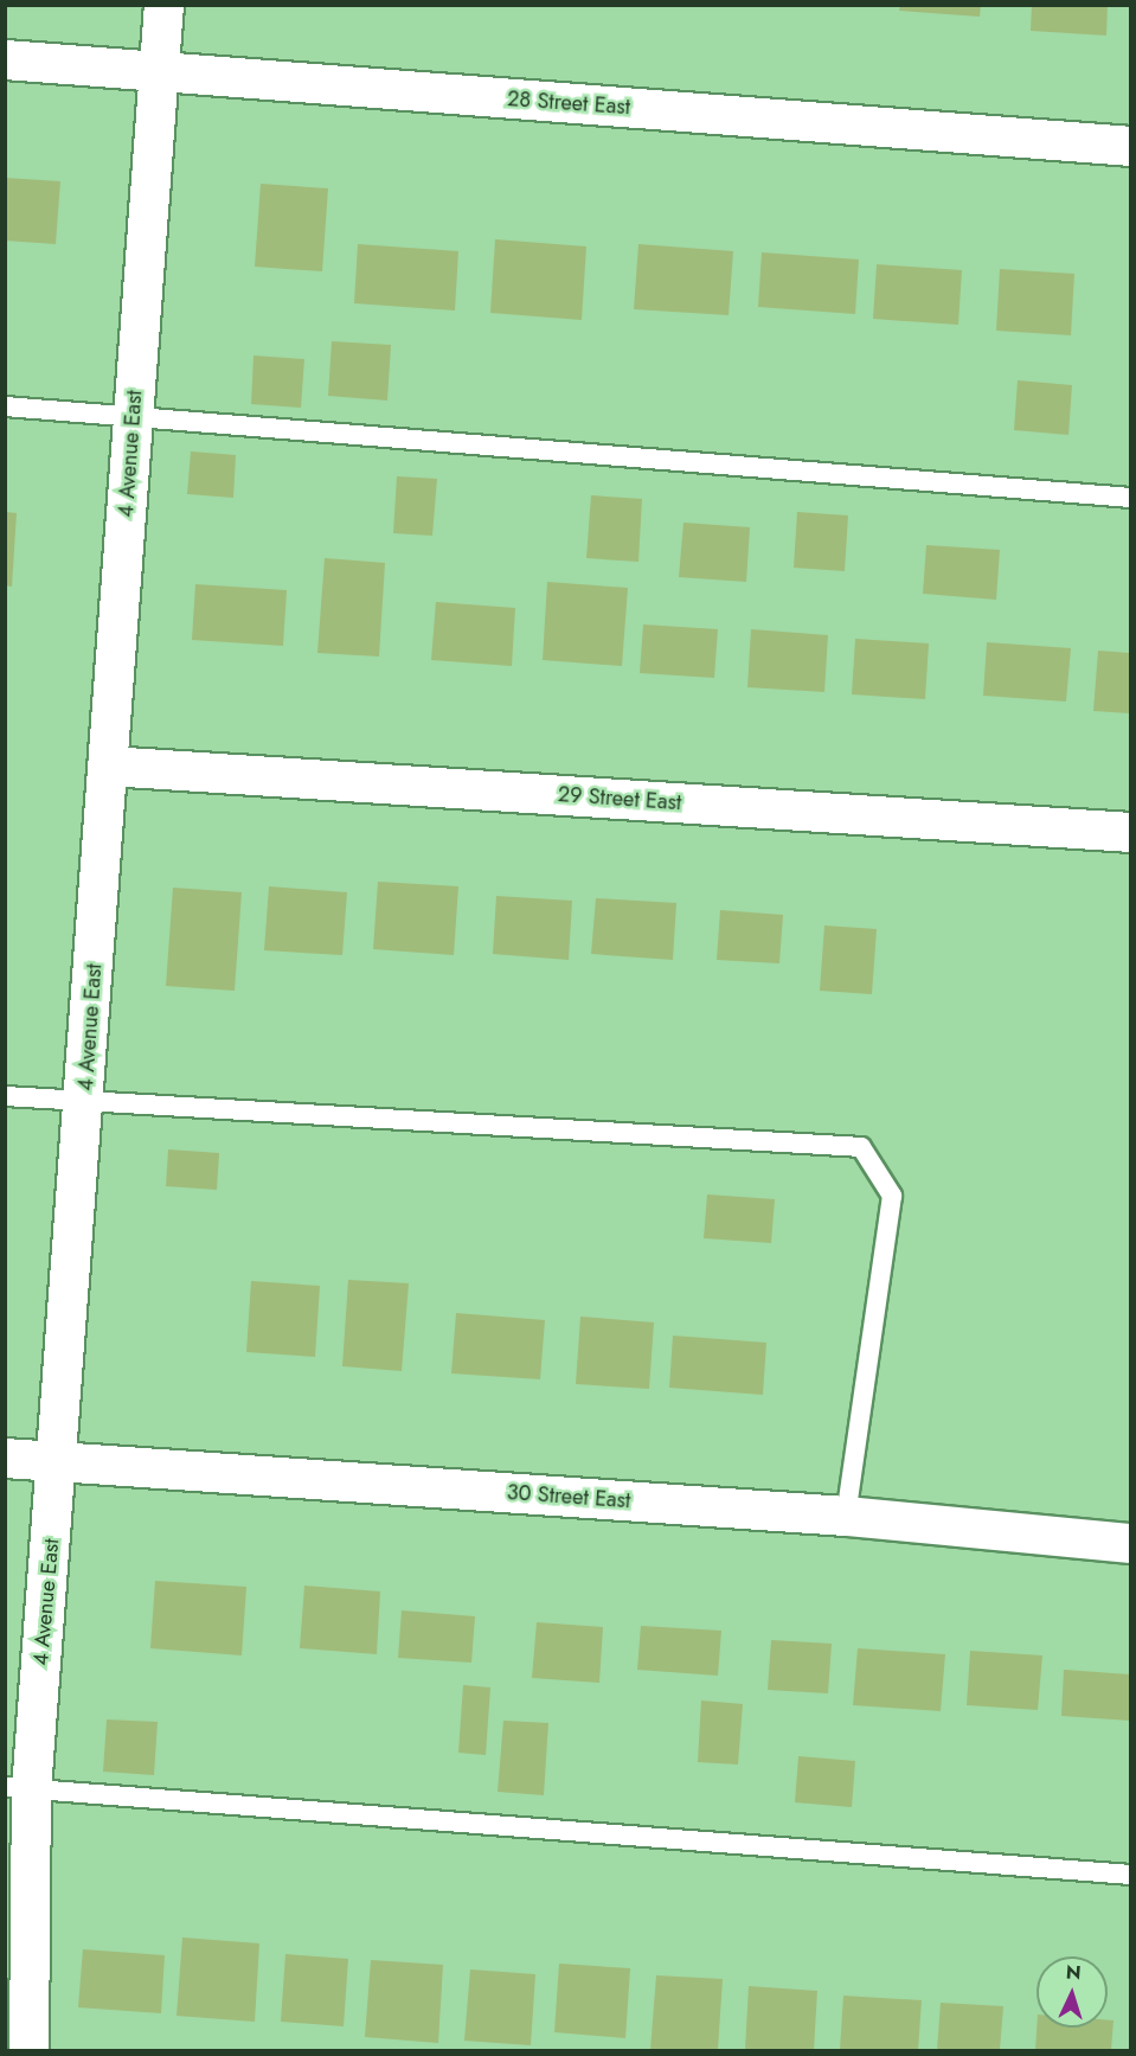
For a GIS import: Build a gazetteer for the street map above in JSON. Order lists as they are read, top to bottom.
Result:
{
  "streets": {
    "street": [
      "28 Street East",
      "4 Avenue East",
      "29 Street East",
      "30 Street East"
    ]
  },
  "crossings": [
    ["28 Street East", "4 Avenue East"],
    ["4 Avenue East", "29 Street East"],
    ["4 Avenue East", "30 Street East"]
  ],
  "north": "top"
}
